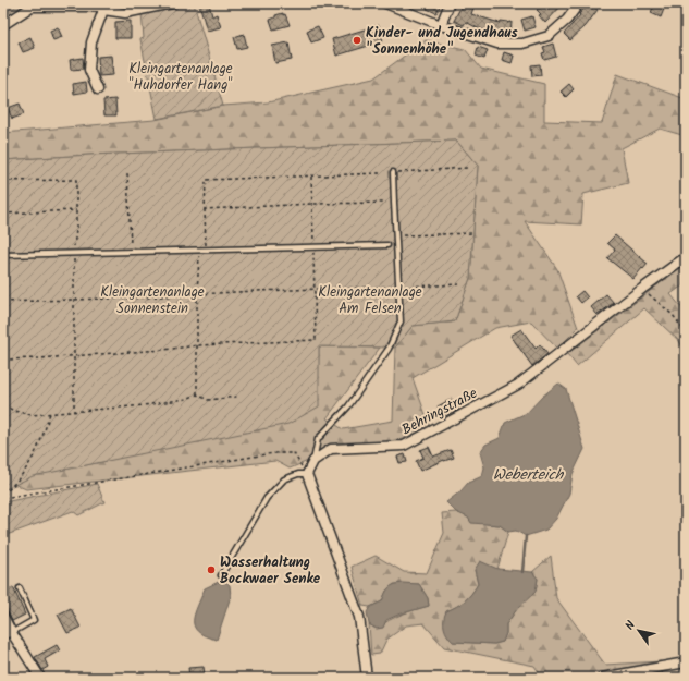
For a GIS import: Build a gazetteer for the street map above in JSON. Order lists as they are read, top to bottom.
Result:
{
  "streets": {
    "street": ["Behringstraße"]
  },
  "water": ["Weberteich"],
  "parks": ["Kleingartenanlage \"Huhdorfer Hang\"", "Kleingartenanlage Sonnenstein", "Kleingartenanlage Am Felsen"],
  "places": ["Kinder- und Jugendhaus \"Sonnenhöhe\"", "Wasserhaltung Bockwaer Senke"],
  "north": "top left"
}
